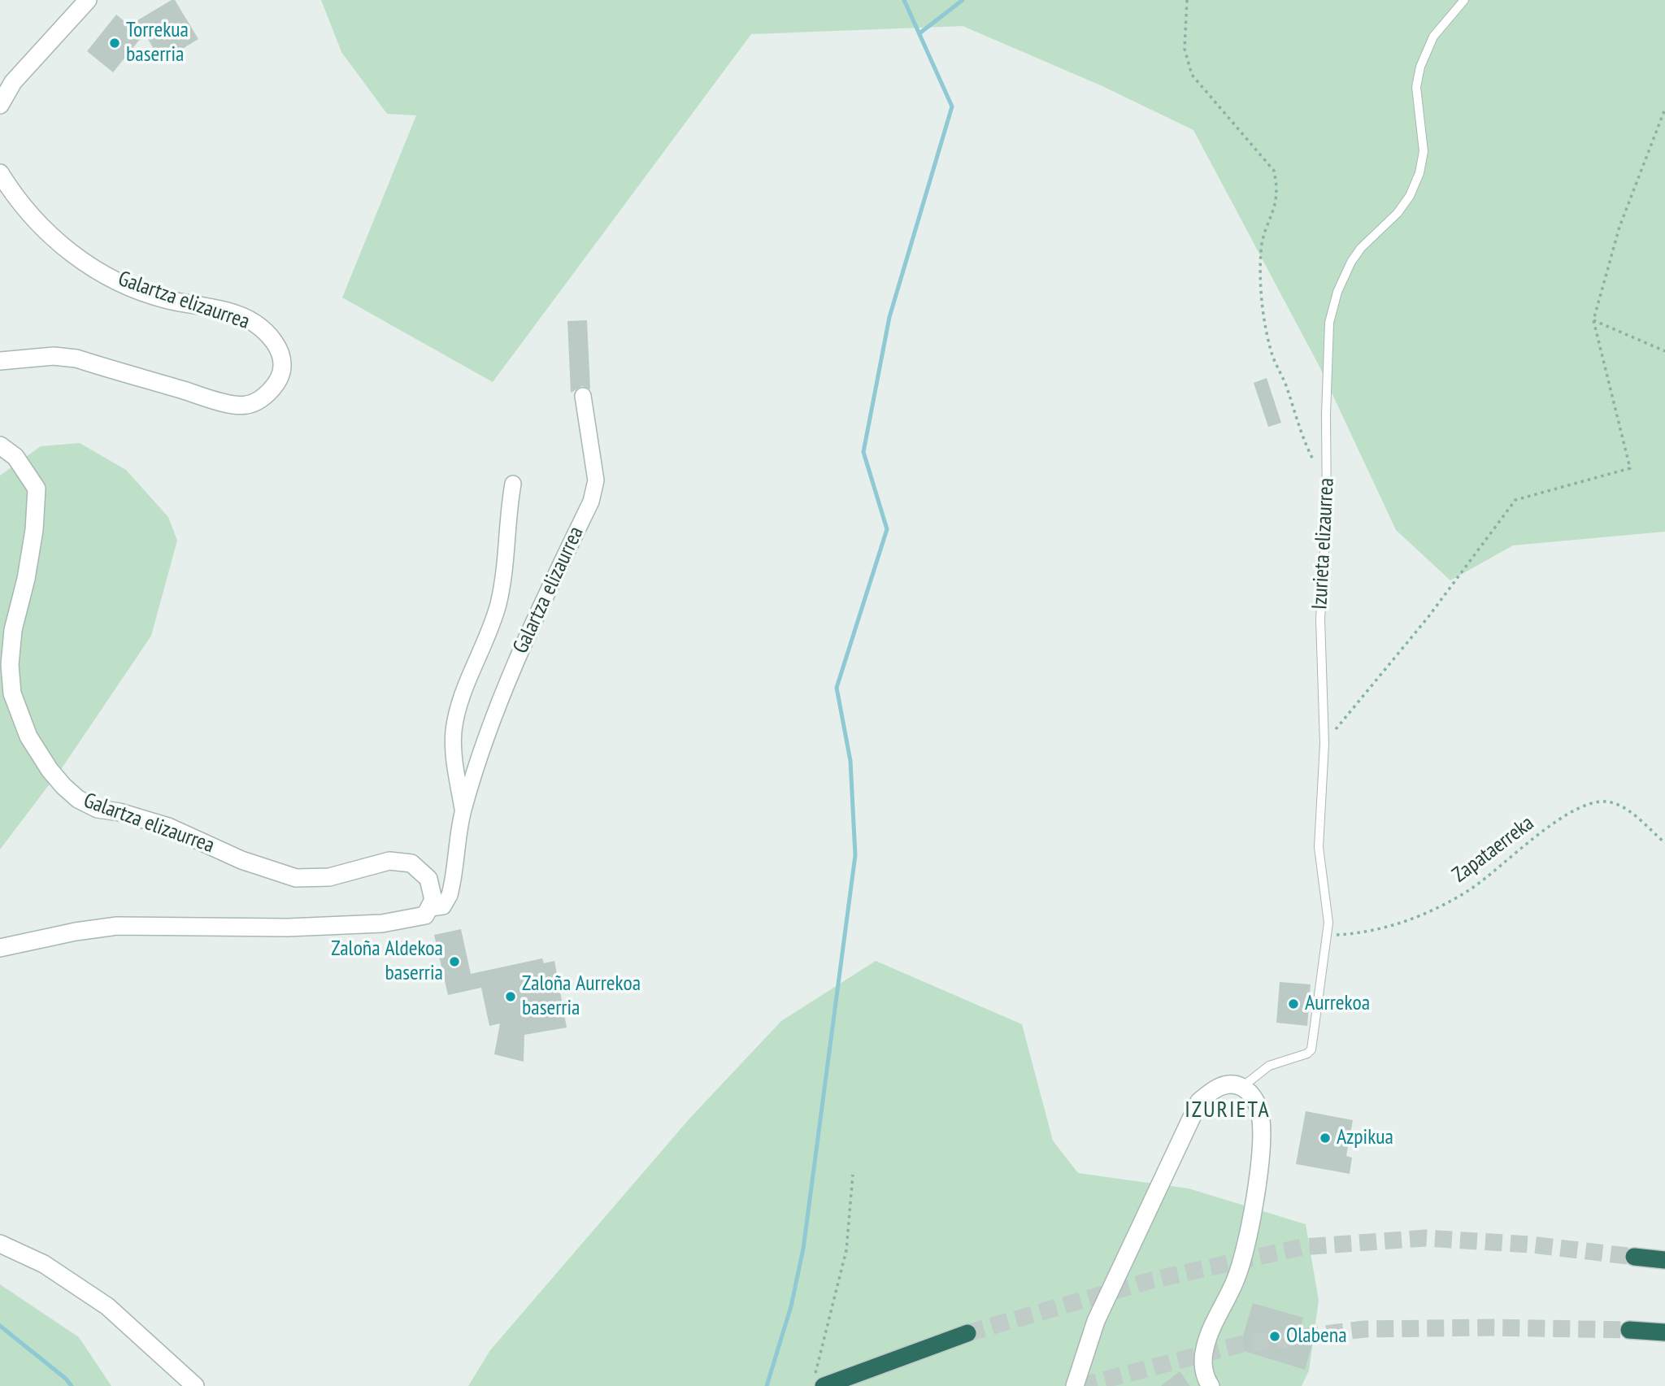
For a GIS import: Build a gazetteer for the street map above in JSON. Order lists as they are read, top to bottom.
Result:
{
  "streets": {
    "street": ["Galartza elizaurrea"],
    "lane": ["Izurieta elizaurrea"],
    "path": ["Zapataerreka"]
  },
  "crossings": [
    ["Izurieta elizaurrea", "Zapataerreka"]
  ],
  "districts": ["IZURIETA"],
  "places": [
    "Torrekua baserria",
    "Zaloña Aldekoa baserria",
    "Zaloña Aurrekoa baserria",
    "Aurrekoa",
    "Azpikua",
    "Olabena"
  ]
}
